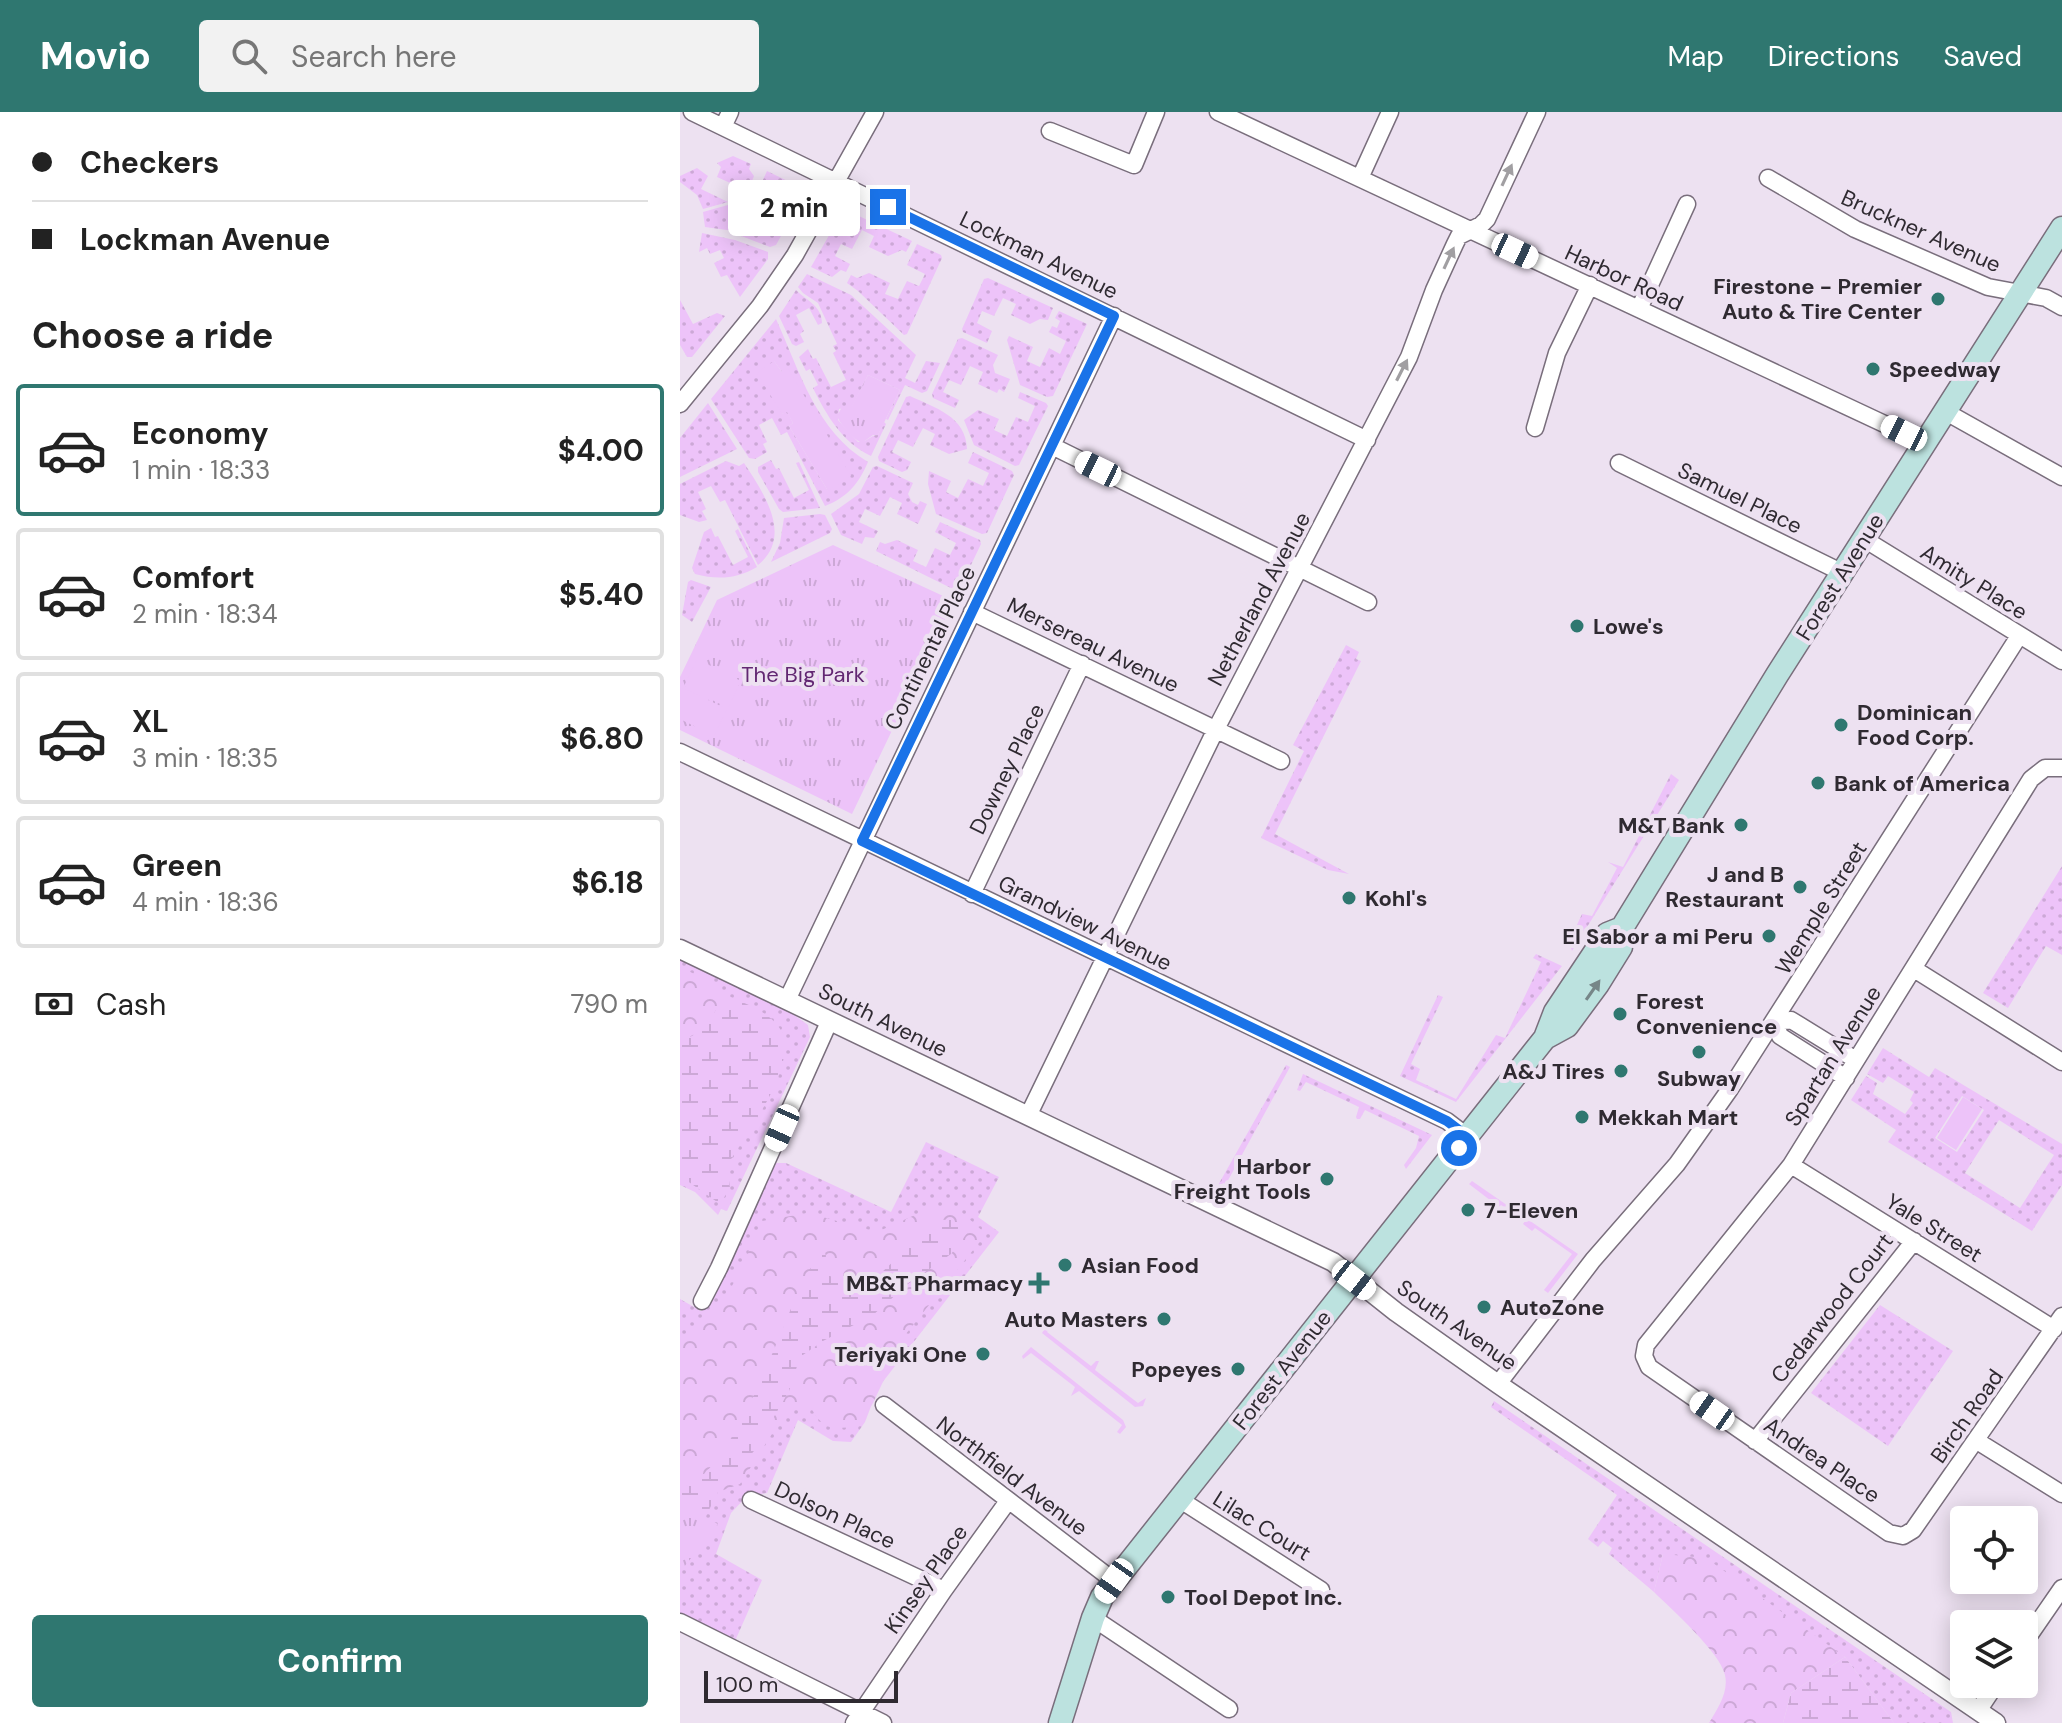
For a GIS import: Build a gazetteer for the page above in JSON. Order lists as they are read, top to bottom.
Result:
{
  "streets": {
    "main road": ["Forest Avenue"],
    "street": [
      "Bruckner Avenue",
      "Lockman Avenue",
      "Harbor Road",
      "Samuel Place",
      "Amity Place",
      "Netherland Avenue",
      "Mersereau Avenue",
      "Continental Place",
      "Downey Place",
      "Wemple Street",
      "Grandview Avenue",
      "South Avenue",
      "Spartan Avenue",
      "Yale Street",
      "Cedarwood Court",
      "Birch Road",
      "Andrea Place",
      "Northfield Avenue",
      "Dolson Place",
      "Lilac Court",
      "Kinsey Place"
    ]
  },
  "crossings": [
    ["Bruckner Avenue", "Forest Avenue"],
    ["Lockman Avenue", "Netherland Avenue"],
    ["Lockman Avenue", "Continental Place"],
    ["Harbor Road", "Forest Avenue"],
    ["Harbor Road", "Netherland Avenue"],
    ["Samuel Place", "Forest Avenue"],
    ["Forest Avenue", "Amity Place"],
    ["Forest Avenue", "Grandview Avenue"],
    ["Forest Avenue", "South Avenue"],
    ["Forest Avenue", "Northfield Avenue"],
    ["Forest Avenue", "Lilac Court"],
    ["Amity Place", "Wemple Street"],
    ["Netherland Avenue", "Mersereau Avenue"],
    ["Netherland Avenue", "Grandview Avenue"],
    ["Netherland Avenue", "South Avenue"],
    ["Mersereau Avenue", "Continental Place"],
    ["Mersereau Avenue", "Downey Place"],
    ["Continental Place", "Grandview Avenue"],
    ["Continental Place", "South Avenue"],
    ["Downey Place", "Grandview Avenue"],
    ["Wemple Street", "South Avenue"],
    ["Spartan Avenue", "Yale Street"],
    ["Spartan Avenue", "Andrea Place"],
    ["Yale Street", "Cedarwood Court"],
    ["Yale Street", "Birch Road"],
    ["Cedarwood Court", "Andrea Place"],
    ["Birch Road", "Andrea Place"],
    ["Northfield Avenue", "Kinsey Place"],
    ["Dolson Place", "Kinsey Place"]
  ],
  "parks": ["The Big Park"],
  "places": {
    "other": [
      "Firestone - Premier Auto & Tire Center",
      "Speedway",
      "Lowe's",
      "Dominican Food Corp.",
      "Bank of America",
      "M&T Bank",
      "J and B Restaurant",
      "Kohl's",
      "El Sabor a mi Peru",
      "Forest Convenience",
      "Subway",
      "A&J Tires",
      "Mekkah Mart",
      "Harbor Freight Tools",
      "7-Eleven",
      "Asian Food",
      "AutoZone",
      "Auto Masters",
      "Teriyaki One",
      "Popeyes",
      "Tool Depot Inc."
    ],
    "health": ["MB&T Pharmacy"]
  },
  "scale_bar": "100 m",
  "page": {
    "header": "Movio",
    "search": "Search here",
    "nav": ["Map", "Directions", "Saved"],
    "banner": ["Checkers", "Lockman Avenue"],
    "bubble": "2 min",
    "heading": "Choose a ride",
    "list": [
      {
        "name": "Economy",
        "note": "1 min · 18:33",
        "value": "$4.00"
      },
      {
        "name": "Comfort",
        "note": "2 min · 18:34",
        "value": "$5.40"
      },
      {
        "name": "XL",
        "note": "3 min · 18:35",
        "value": "$6.80"
      },
      {
        "name": "Green",
        "note": "4 min · 18:36",
        "value": "$6.18"
      }
    ],
    "pay": ["Cash", "790 m"],
    "buttons": "Confirm",
    "scale": "100 m"
  }
}
